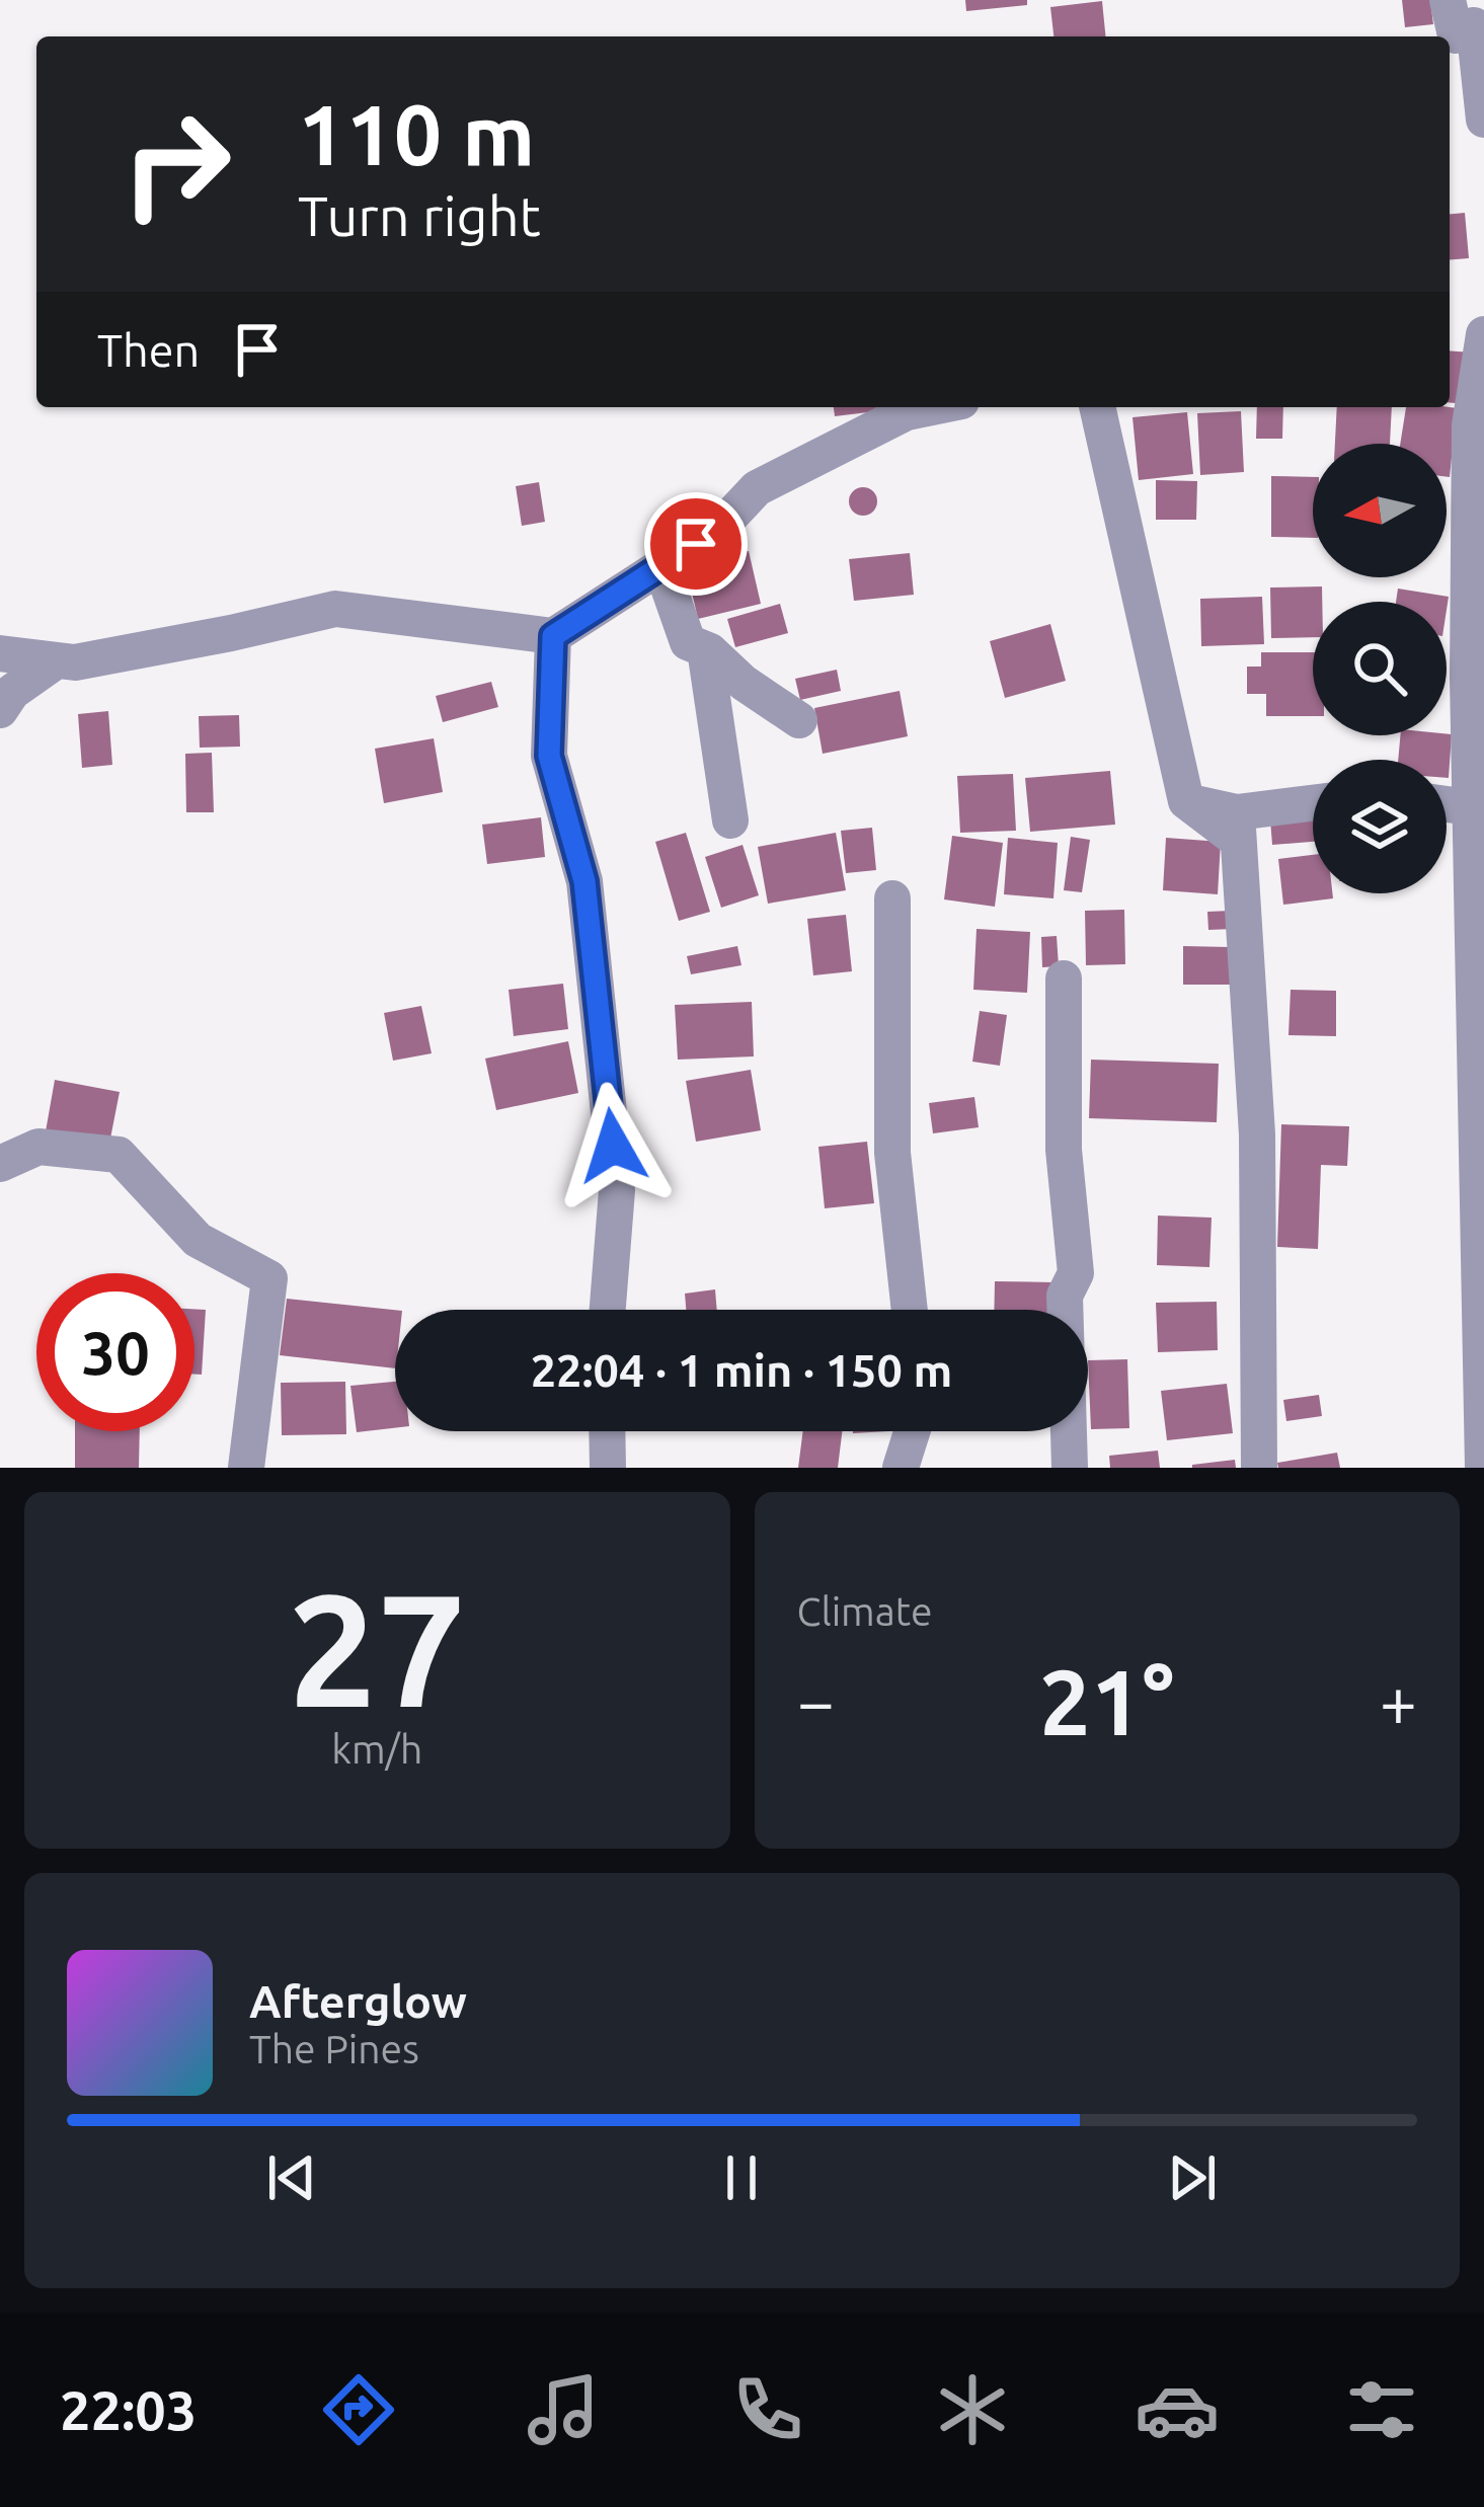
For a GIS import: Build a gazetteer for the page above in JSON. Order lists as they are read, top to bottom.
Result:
{
  "north": "left",
  "page": {
    "turn": ["110 m", "Turn right"],
    "then": "Then",
    "limit": "30",
    "trip": "22:04 · 1 min · 150 m",
    "tile": [
      ["27", "km/h"],
      "Climate"
    ],
    "heat": ["−", "21°", "+"],
    "song": ["Afterglow", "The Pines"],
    "tabs": "22:03"
  }
}
